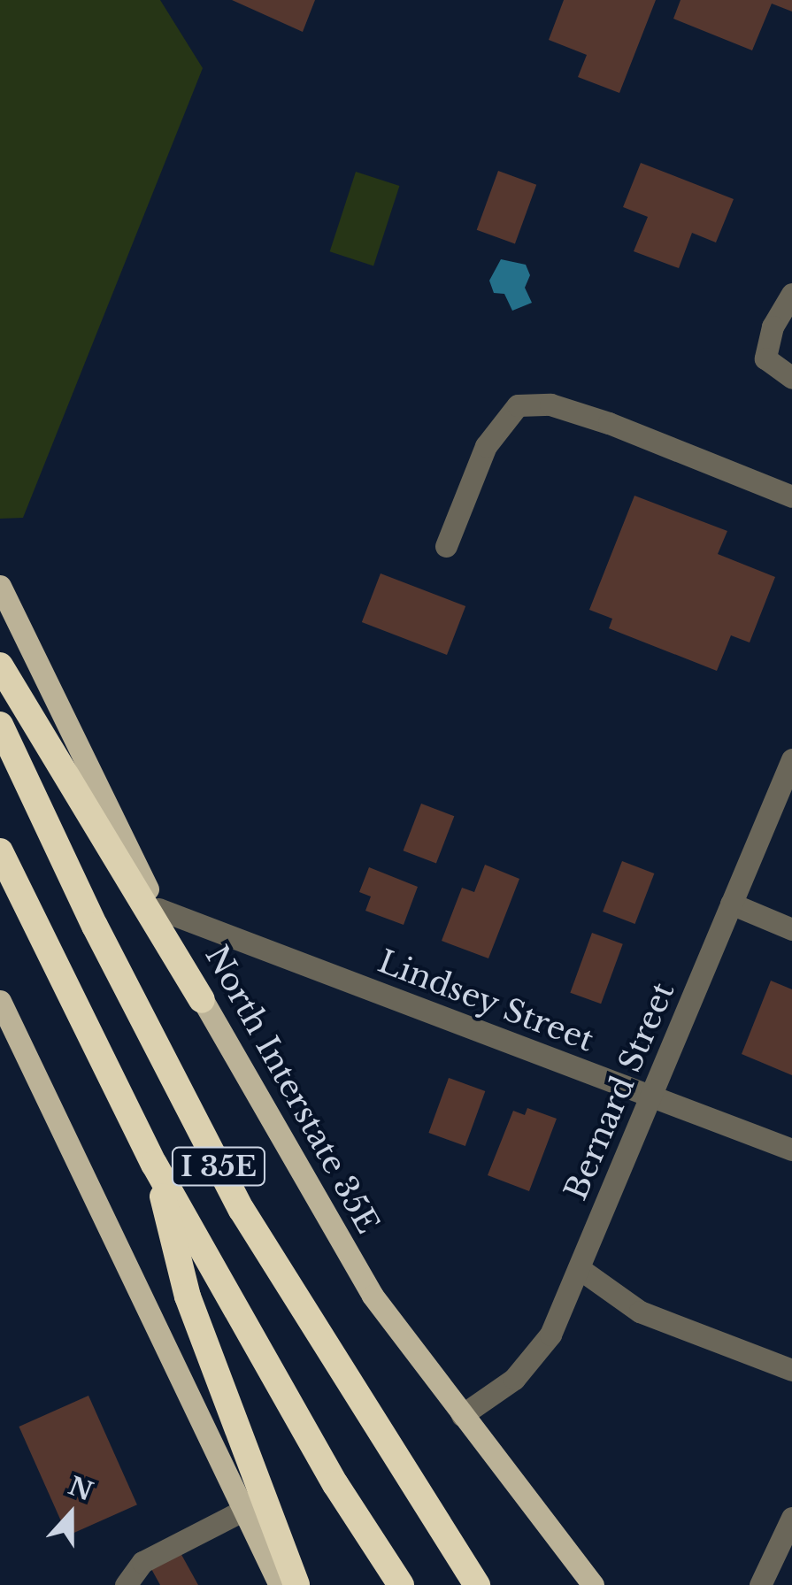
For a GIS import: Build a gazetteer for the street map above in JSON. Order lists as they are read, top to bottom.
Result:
{
  "streets": {
    "highway": ["I 35E"],
    "main road": ["North Interstate 35E"],
    "street": ["Lindsey Street", "Bernard Street"]
  },
  "crossings": [
    ["Lindsey Street", "North Interstate 35E"],
    ["Lindsey Street", "Bernard Street"],
    ["North Interstate 35E", "Bernard Street"]
  ],
  "north": "top"
}
